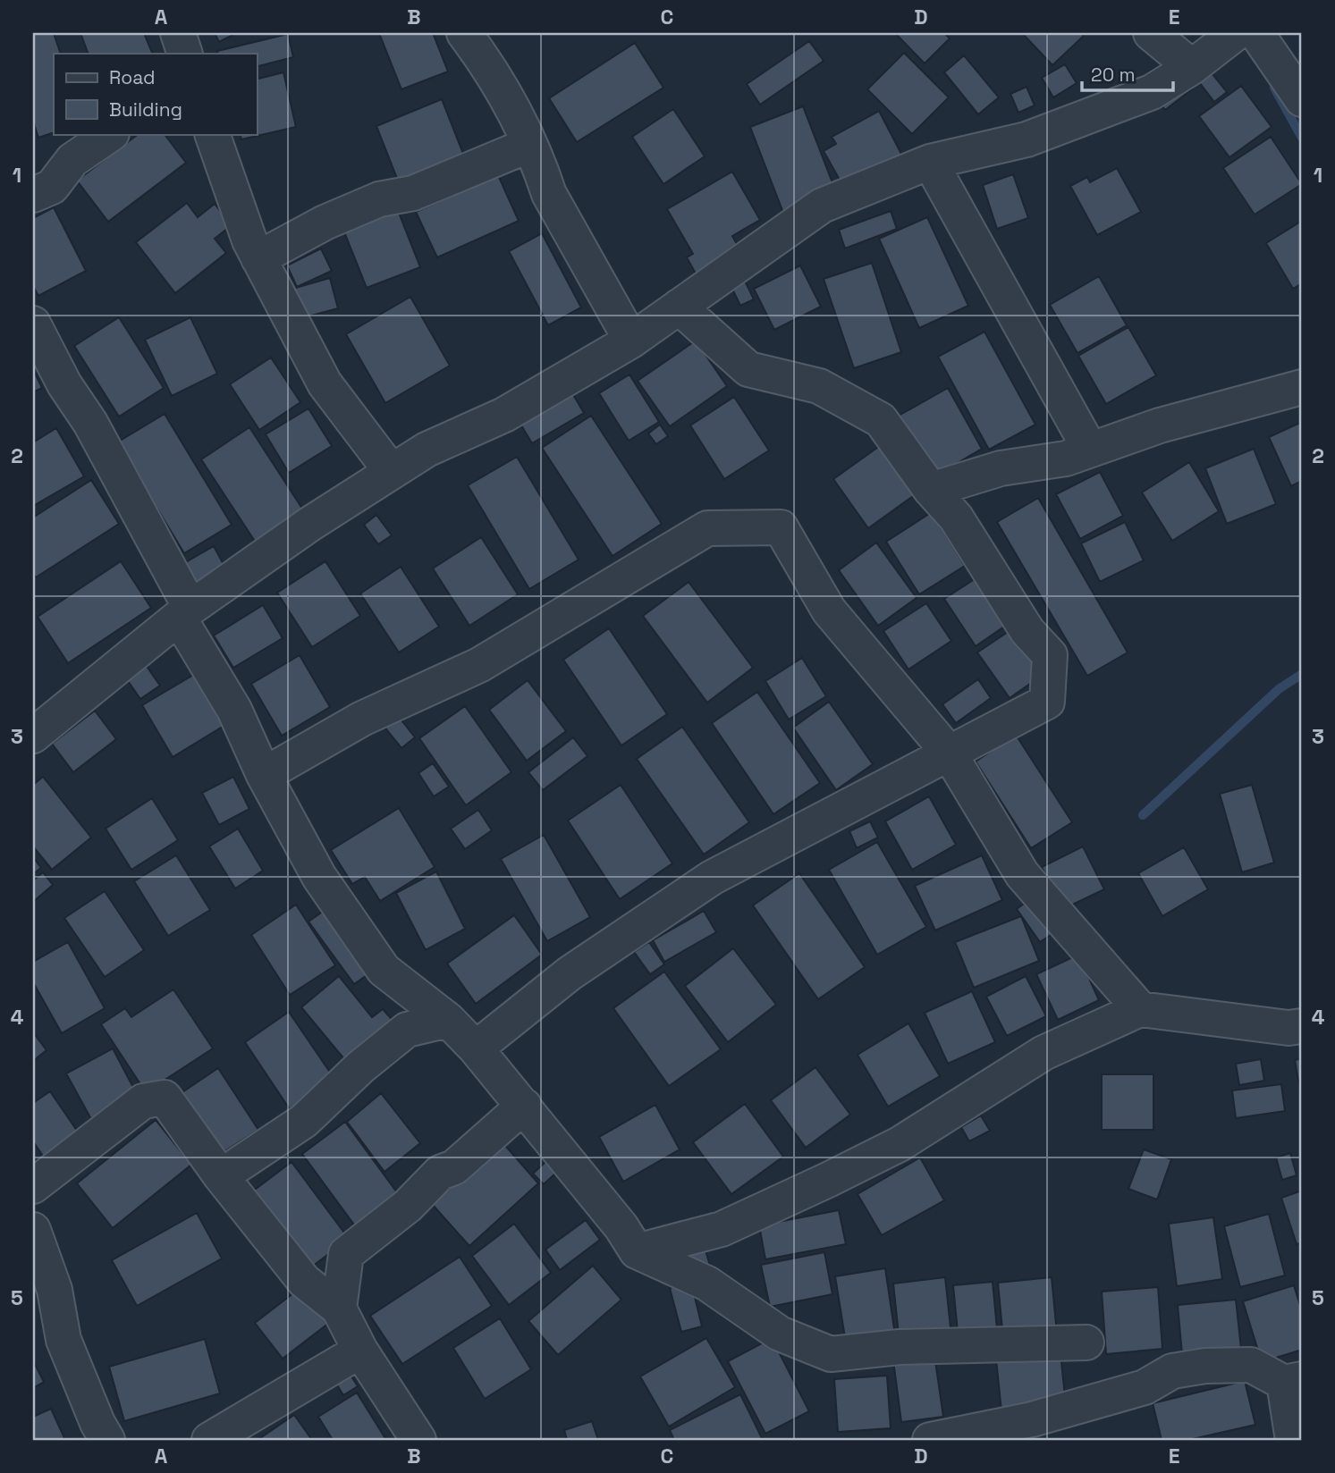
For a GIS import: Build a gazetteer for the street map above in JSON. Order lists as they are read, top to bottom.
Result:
{
  "legend": ["Road", "Building"],
  "scale_bar": "20 m",
  "grid": {
    "columns": [
      "A",
      "B",
      "C",
      "D",
      "E"
    ],
    "rows": [
      "1",
      "2",
      "3",
      "4",
      "5"
    ]
  }
}
